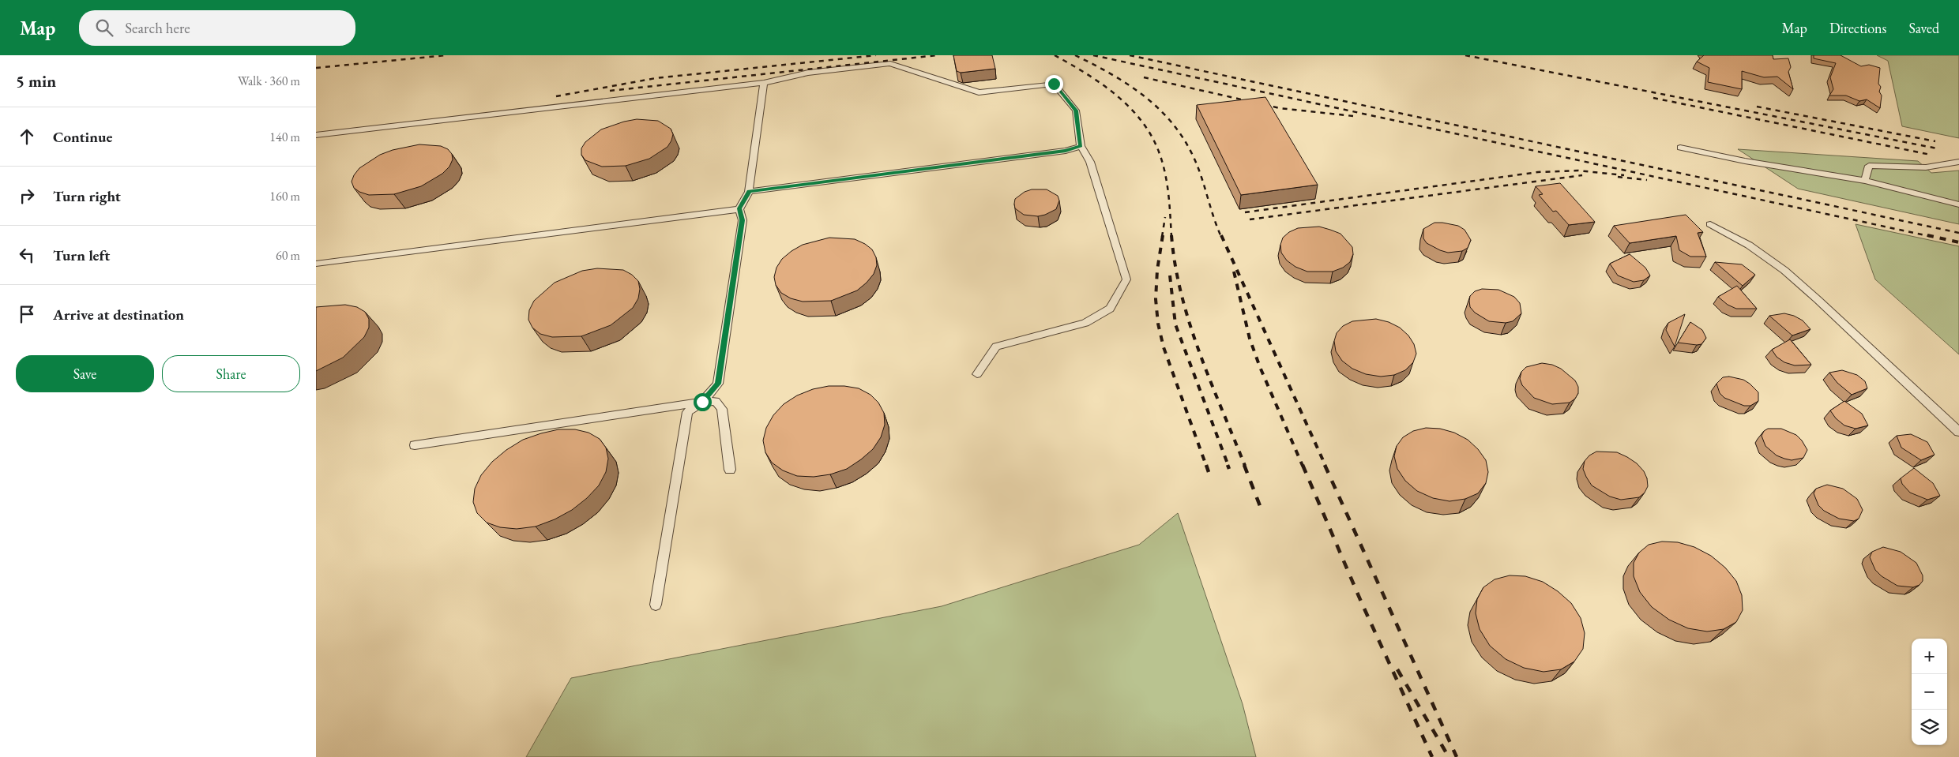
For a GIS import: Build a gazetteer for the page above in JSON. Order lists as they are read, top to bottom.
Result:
{
  "page": {
    "header": "Map",
    "search": "Search here",
    "nav": ["Map", "Directions", "Saved"],
    "heading": ["5 min", "Walk · 360 m"],
    "list": [
      ["Continue", "140 m"],
      ["Turn right", "160 m"],
      ["Turn left", "60 m"],
      "Arrive at destination"
    ],
    "buttons": ["Save", "Share"],
    "map_buttons": ["+", "−"]
  }
}
